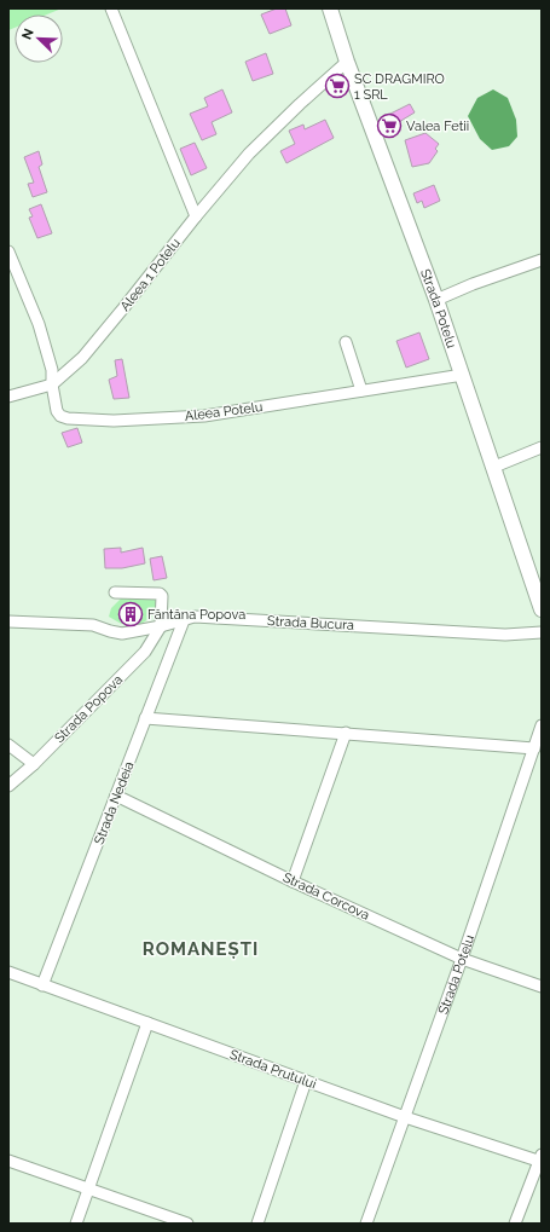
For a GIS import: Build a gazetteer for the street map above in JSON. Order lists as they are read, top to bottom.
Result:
{
  "streets": {
    "main road": ["Strada Potelu"],
    "street": [
      "Aleea 1 Potelu",
      "Aleea Potelu",
      "Strada Bucura",
      "Strada Popova",
      "Strada Nedeia",
      "Strada Corcova",
      "Strada Prutului"
    ]
  },
  "crossings": [
    ["Aleea 1 Potelu", "Strada Potelu"],
    ["Aleea 1 Potelu", "Aleea Potelu"],
    ["Strada Potelu", "Aleea Potelu"],
    ["Strada Potelu", "Strada Corcova"],
    ["Strada Potelu", "Strada Prutului"],
    ["Strada Bucura", "Strada Popova"],
    ["Strada Bucura", "Strada Nedeia"],
    ["Strada Nedeia", "Strada Corcova"],
    ["Strada Nedeia", "Strada Prutului"]
  ],
  "districts": ["ROMANEȘTI"],
  "places": {
    "supermarket": ["SC DRAGMIRO 1 SRL", "Valea Fetii"],
    "building": ["Fântâna Popova"]
  },
  "north": "top left"
}
